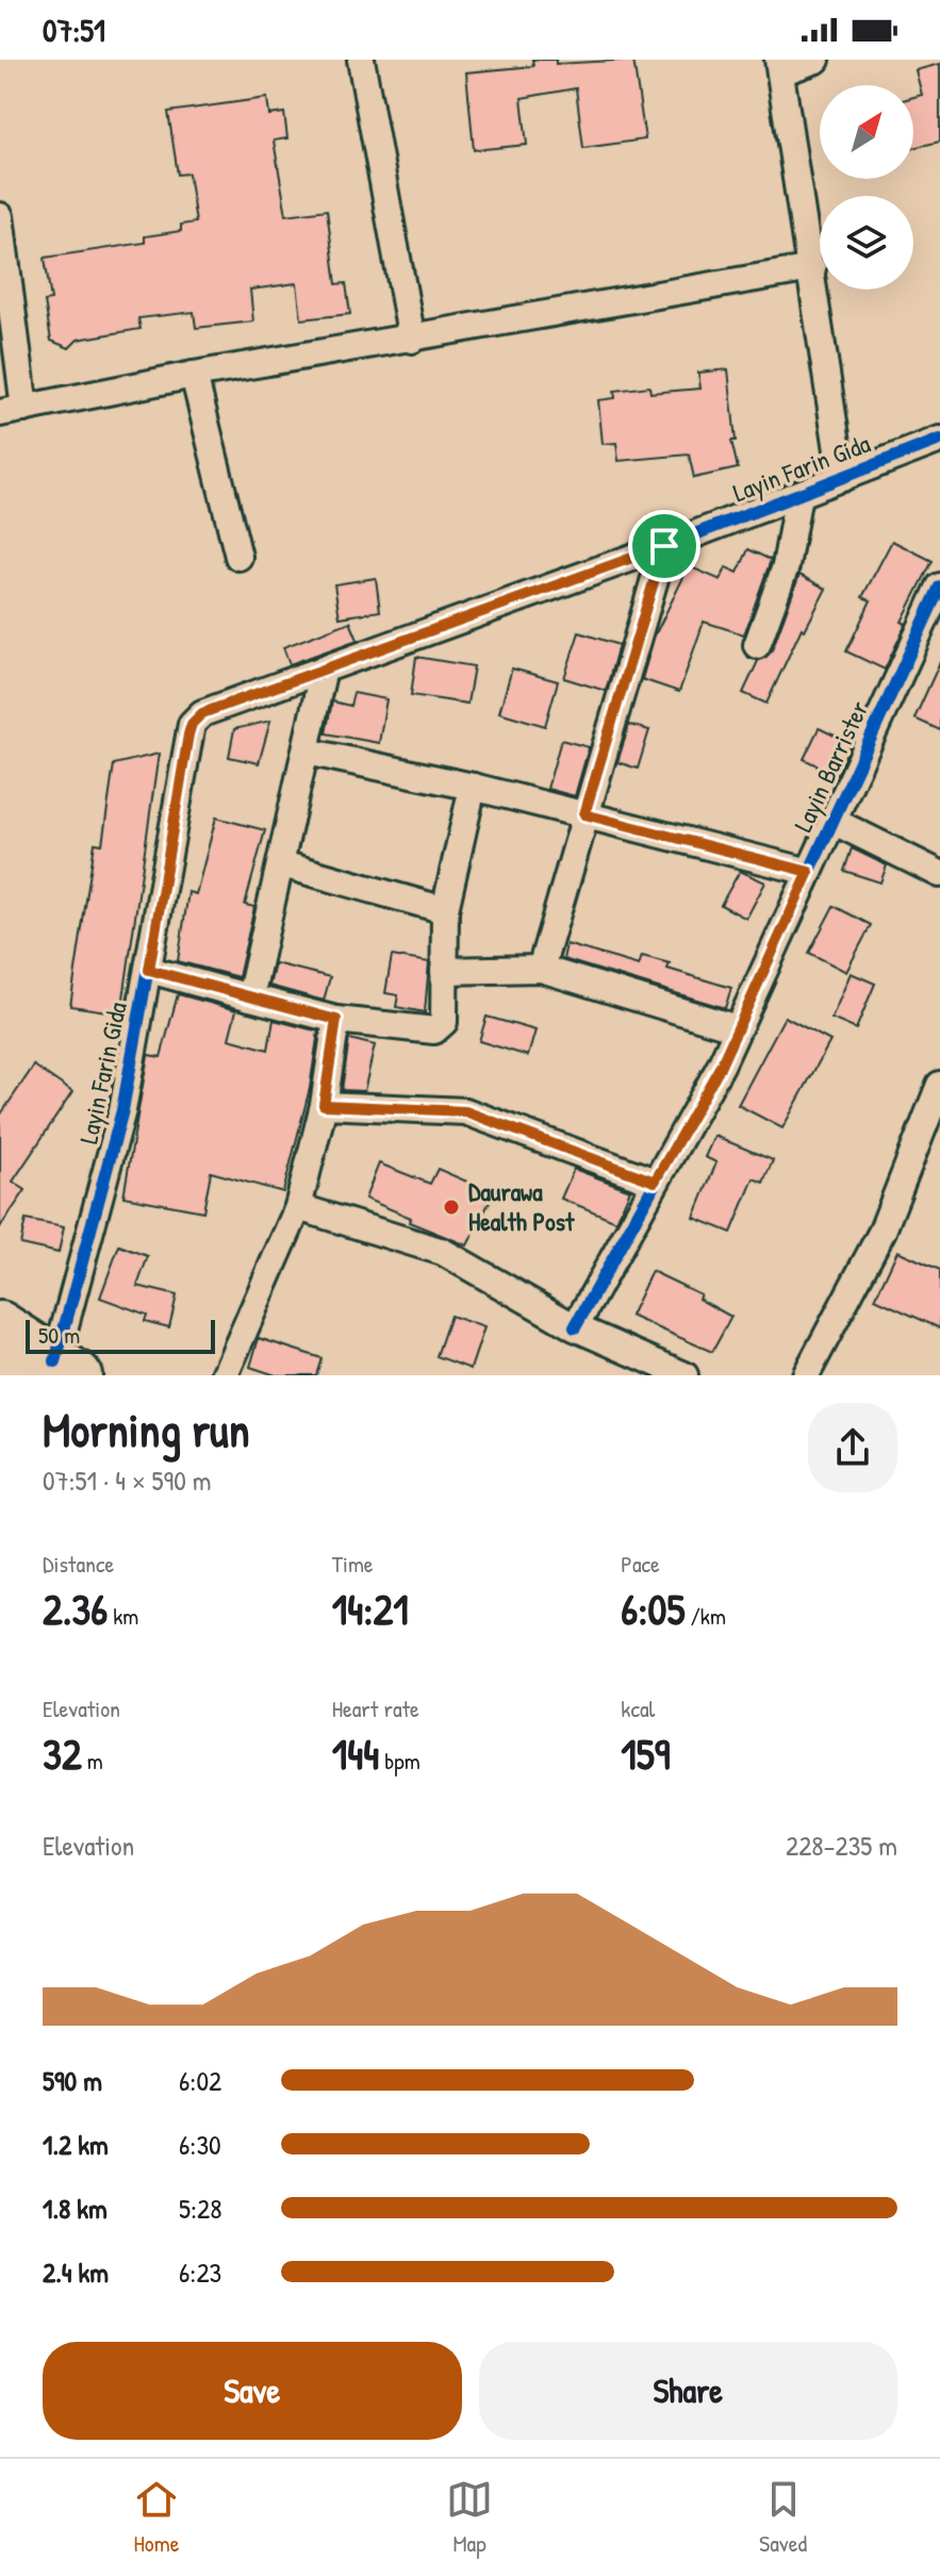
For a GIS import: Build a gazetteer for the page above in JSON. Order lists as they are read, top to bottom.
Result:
{
  "streets": {
    "street": ["Layin Farin Gida", "Layin Barrister"]
  },
  "places": ["Daurawa Health Post"],
  "scale_bar": "50 m",
  "north": "top right",
  "page": {
    "status": "07:51",
    "scale": "50 m",
    "heading": ["Morning run", "07:51 · 4 × 590 m"],
    "stats": [
      ["Distance", "2.36 km"],
      ["Time", "14:21"],
      ["Pace", "6:05 /km"],
      ["Elevation", "32 m"],
      ["Heart rate", "144 bpm"],
      ["kcal", "159"]
    ],
    "chart": ["Elevation", "228–235 m"],
    "list": [
      {
        "name": "590 m",
        "note": "6:02"
      },
      {
        "name": "1.2 km",
        "note": "6:30"
      },
      {
        "name": "1.8 km",
        "note": "5:28"
      },
      {
        "name": "2.4 km",
        "note": "6:23"
      }
    ],
    "buttons": ["Save", "Share"],
    "tabs": ["Home", "Map", "Saved"]
  }
}
